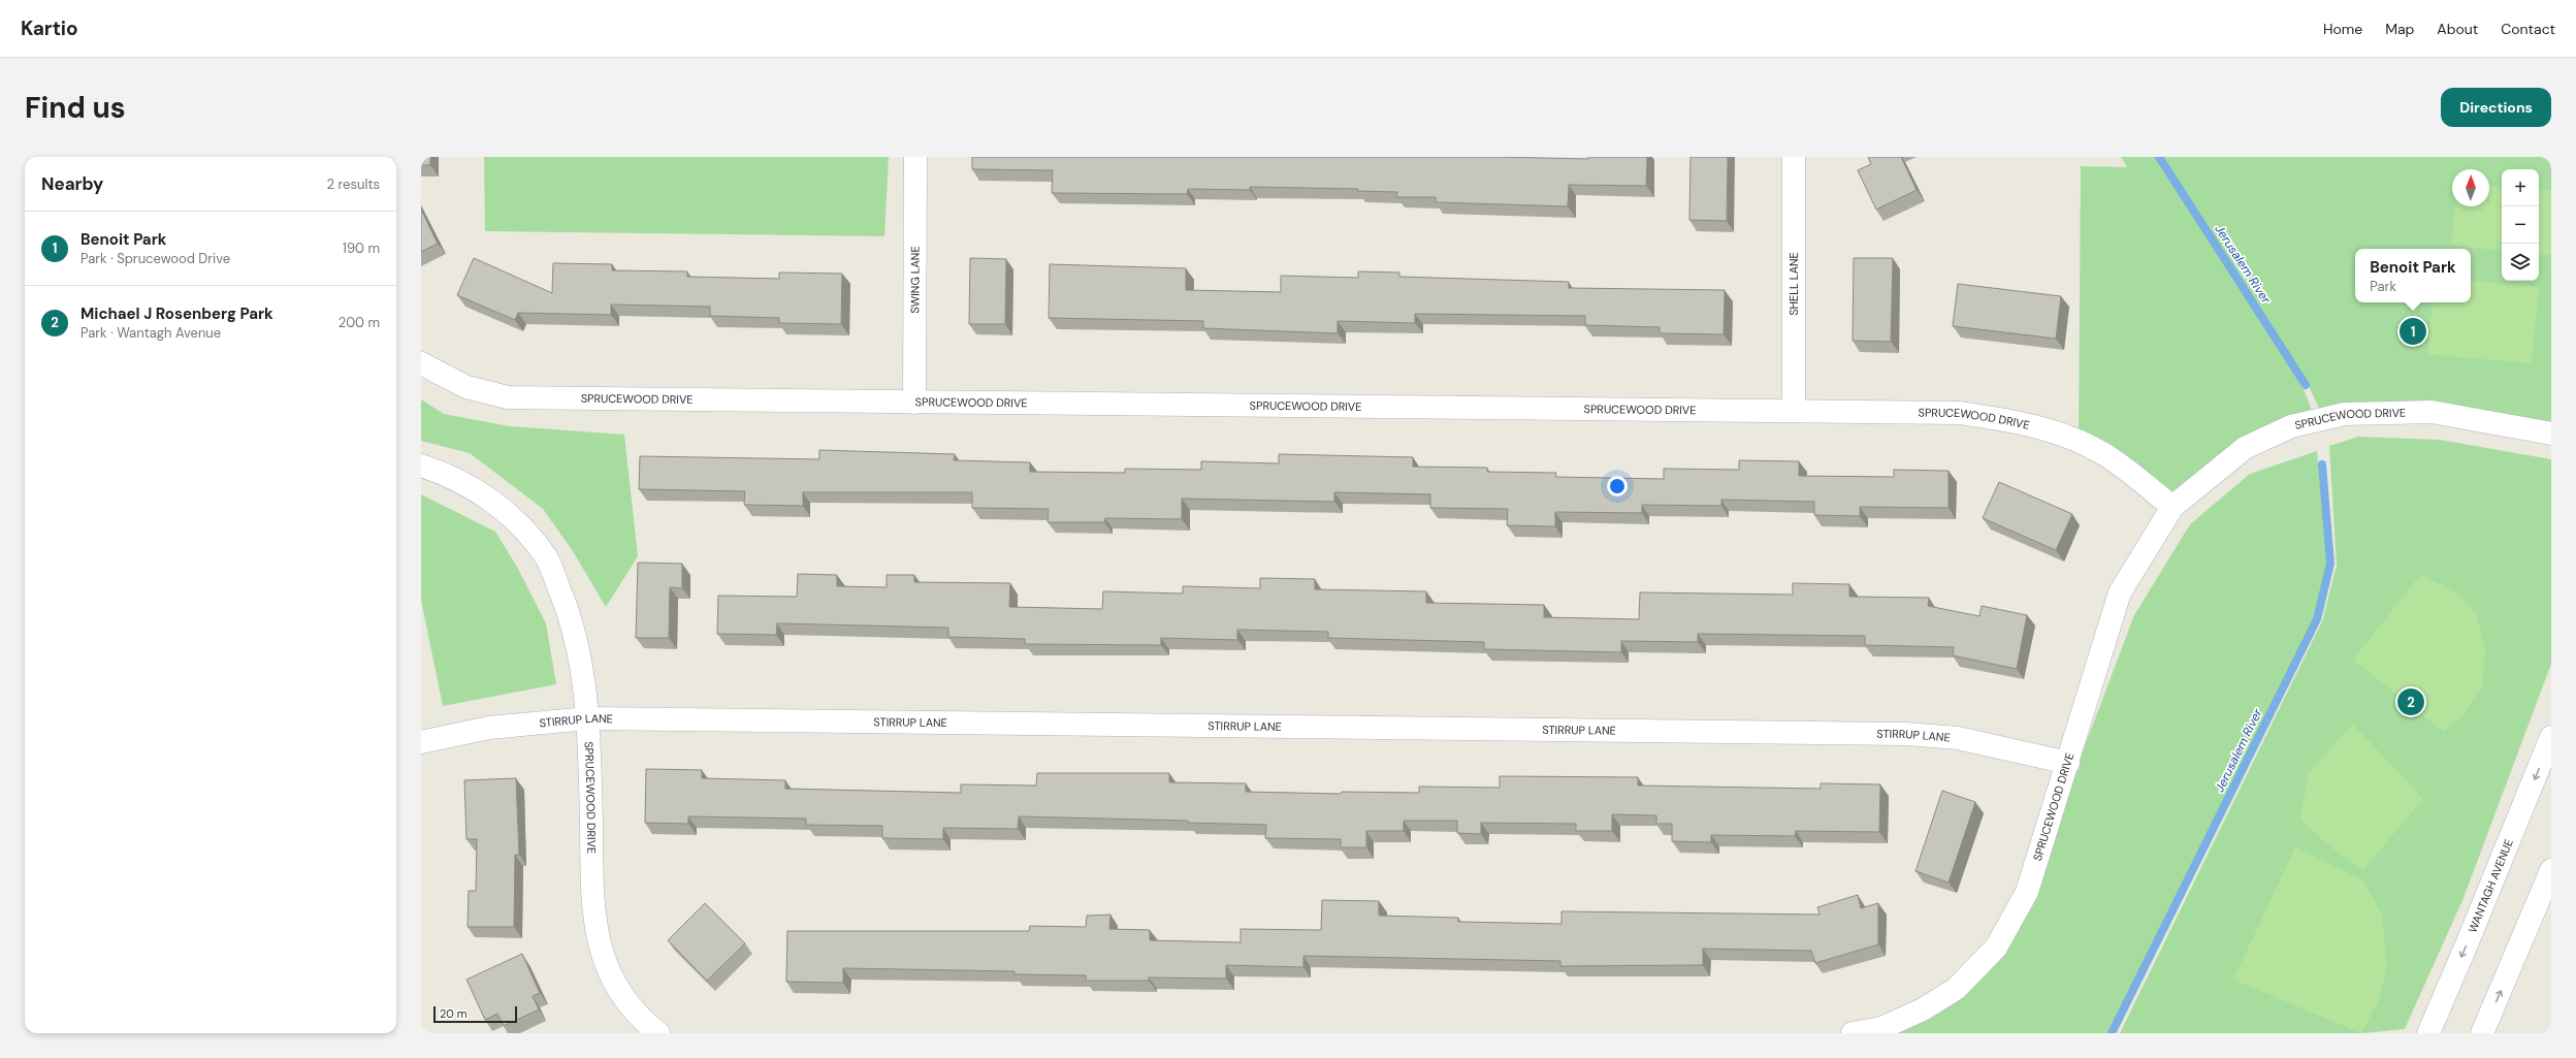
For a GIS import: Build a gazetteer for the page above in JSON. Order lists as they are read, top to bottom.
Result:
{
  "streets": {
    "street": [
      "SWING LANE",
      "SHELL LANE",
      "SPRUCEWOOD DRIVE",
      "STIRRUP LANE",
      "WANTAGH AVENUE"
    ]
  },
  "crossings": [
    ["SWING LANE", "SPRUCEWOOD DRIVE"],
    ["SHELL LANE", "SPRUCEWOOD DRIVE"],
    ["SPRUCEWOOD DRIVE", "STIRRUP LANE"]
  ],
  "water": ["Jerusalem River"],
  "scale_bar": "20 m",
  "north": "top",
  "page": {
    "header": "Kartio",
    "nav": [
      "Home",
      "Map",
      "About",
      "Contact"
    ],
    "buttons": "Directions",
    "title": "Find us",
    "heading": ["Nearby", "2 results"],
    "map_buttons": ["+", "−"],
    "list": [
      {
        "mark": "1",
        "name": "Benoit Park",
        "note": "Park · Sprucewood Drive",
        "value": "190 m"
      },
      {
        "mark": "2",
        "name": "Michael J Rosenberg Park",
        "note": "Park · Wantagh Avenue",
        "value": "200 m"
      }
    ],
    "popup": ["Benoit Park", "Park"],
    "pins": ["1", "2"],
    "scale": "20 m"
  }
}
